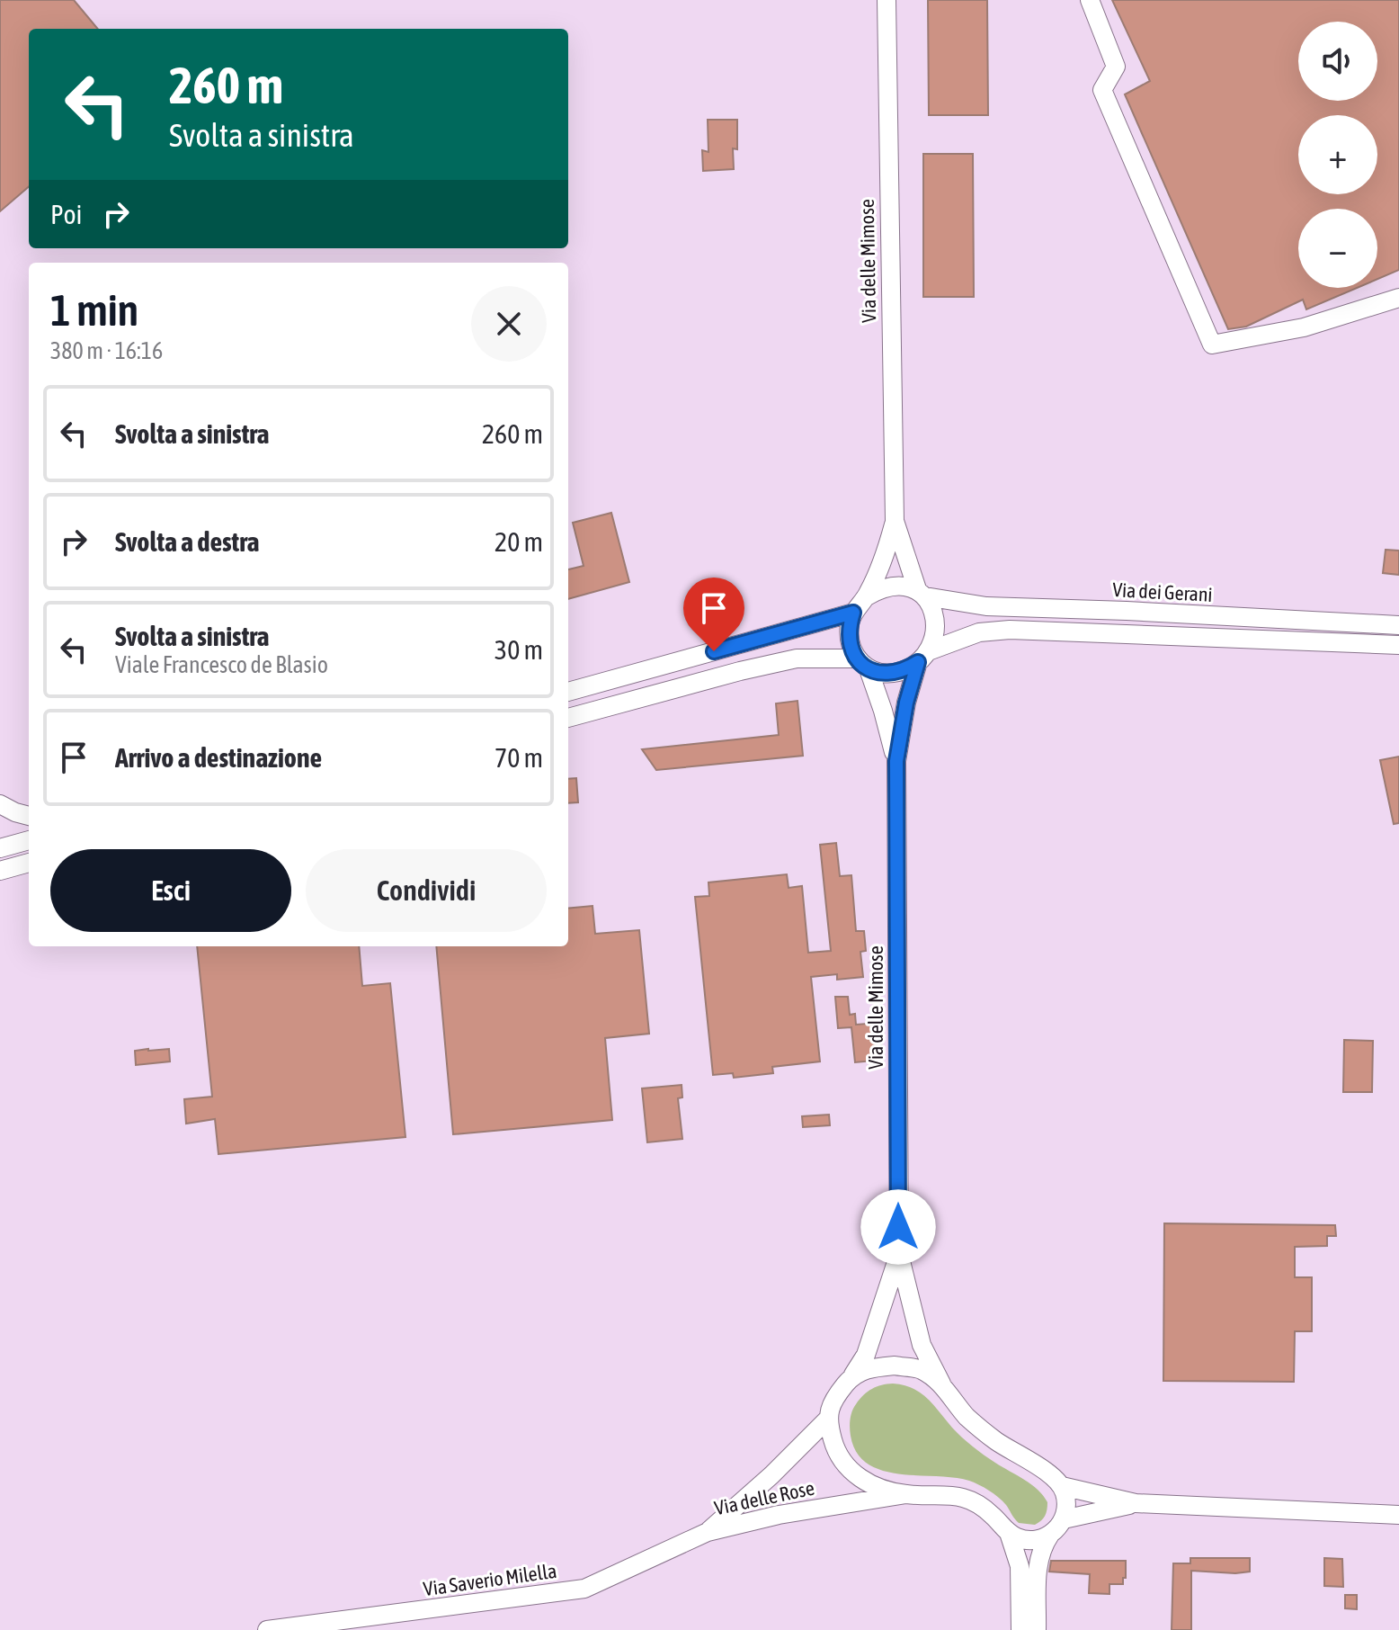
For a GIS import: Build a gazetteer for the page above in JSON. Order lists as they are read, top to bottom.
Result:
{
  "streets": {
    "street": [
      "Via delle Mimose",
      "Via dei Gerani",
      "Via delle Rose",
      "Via Saverio Milella"
    ]
  },
  "crossings": [
    ["Via delle Mimose", "Via dei Gerani"],
    ["Via delle Mimose", "Via delle Rose"],
    ["Via delle Rose", "Via Saverio Milella"]
  ],
  "page": {
    "map_buttons": ["+", "−"],
    "turn": ["260 m", "Svolta a sinistra"],
    "then": "Poi",
    "heading": ["1 min", "380 m · 16:16"],
    "list": [
      {
        "name": "Svolta a sinistra",
        "value": "260 m"
      },
      {
        "name": "Svolta a destra",
        "value": "20 m"
      },
      {
        "name": "Svolta a sinistra",
        "note": "Viale Francesco de Blasio",
        "value": "30 m"
      },
      {
        "name": "Arrivo a destinazione",
        "value": "70 m"
      }
    ],
    "buttons": ["Esci", "Condividi"]
  }
}
